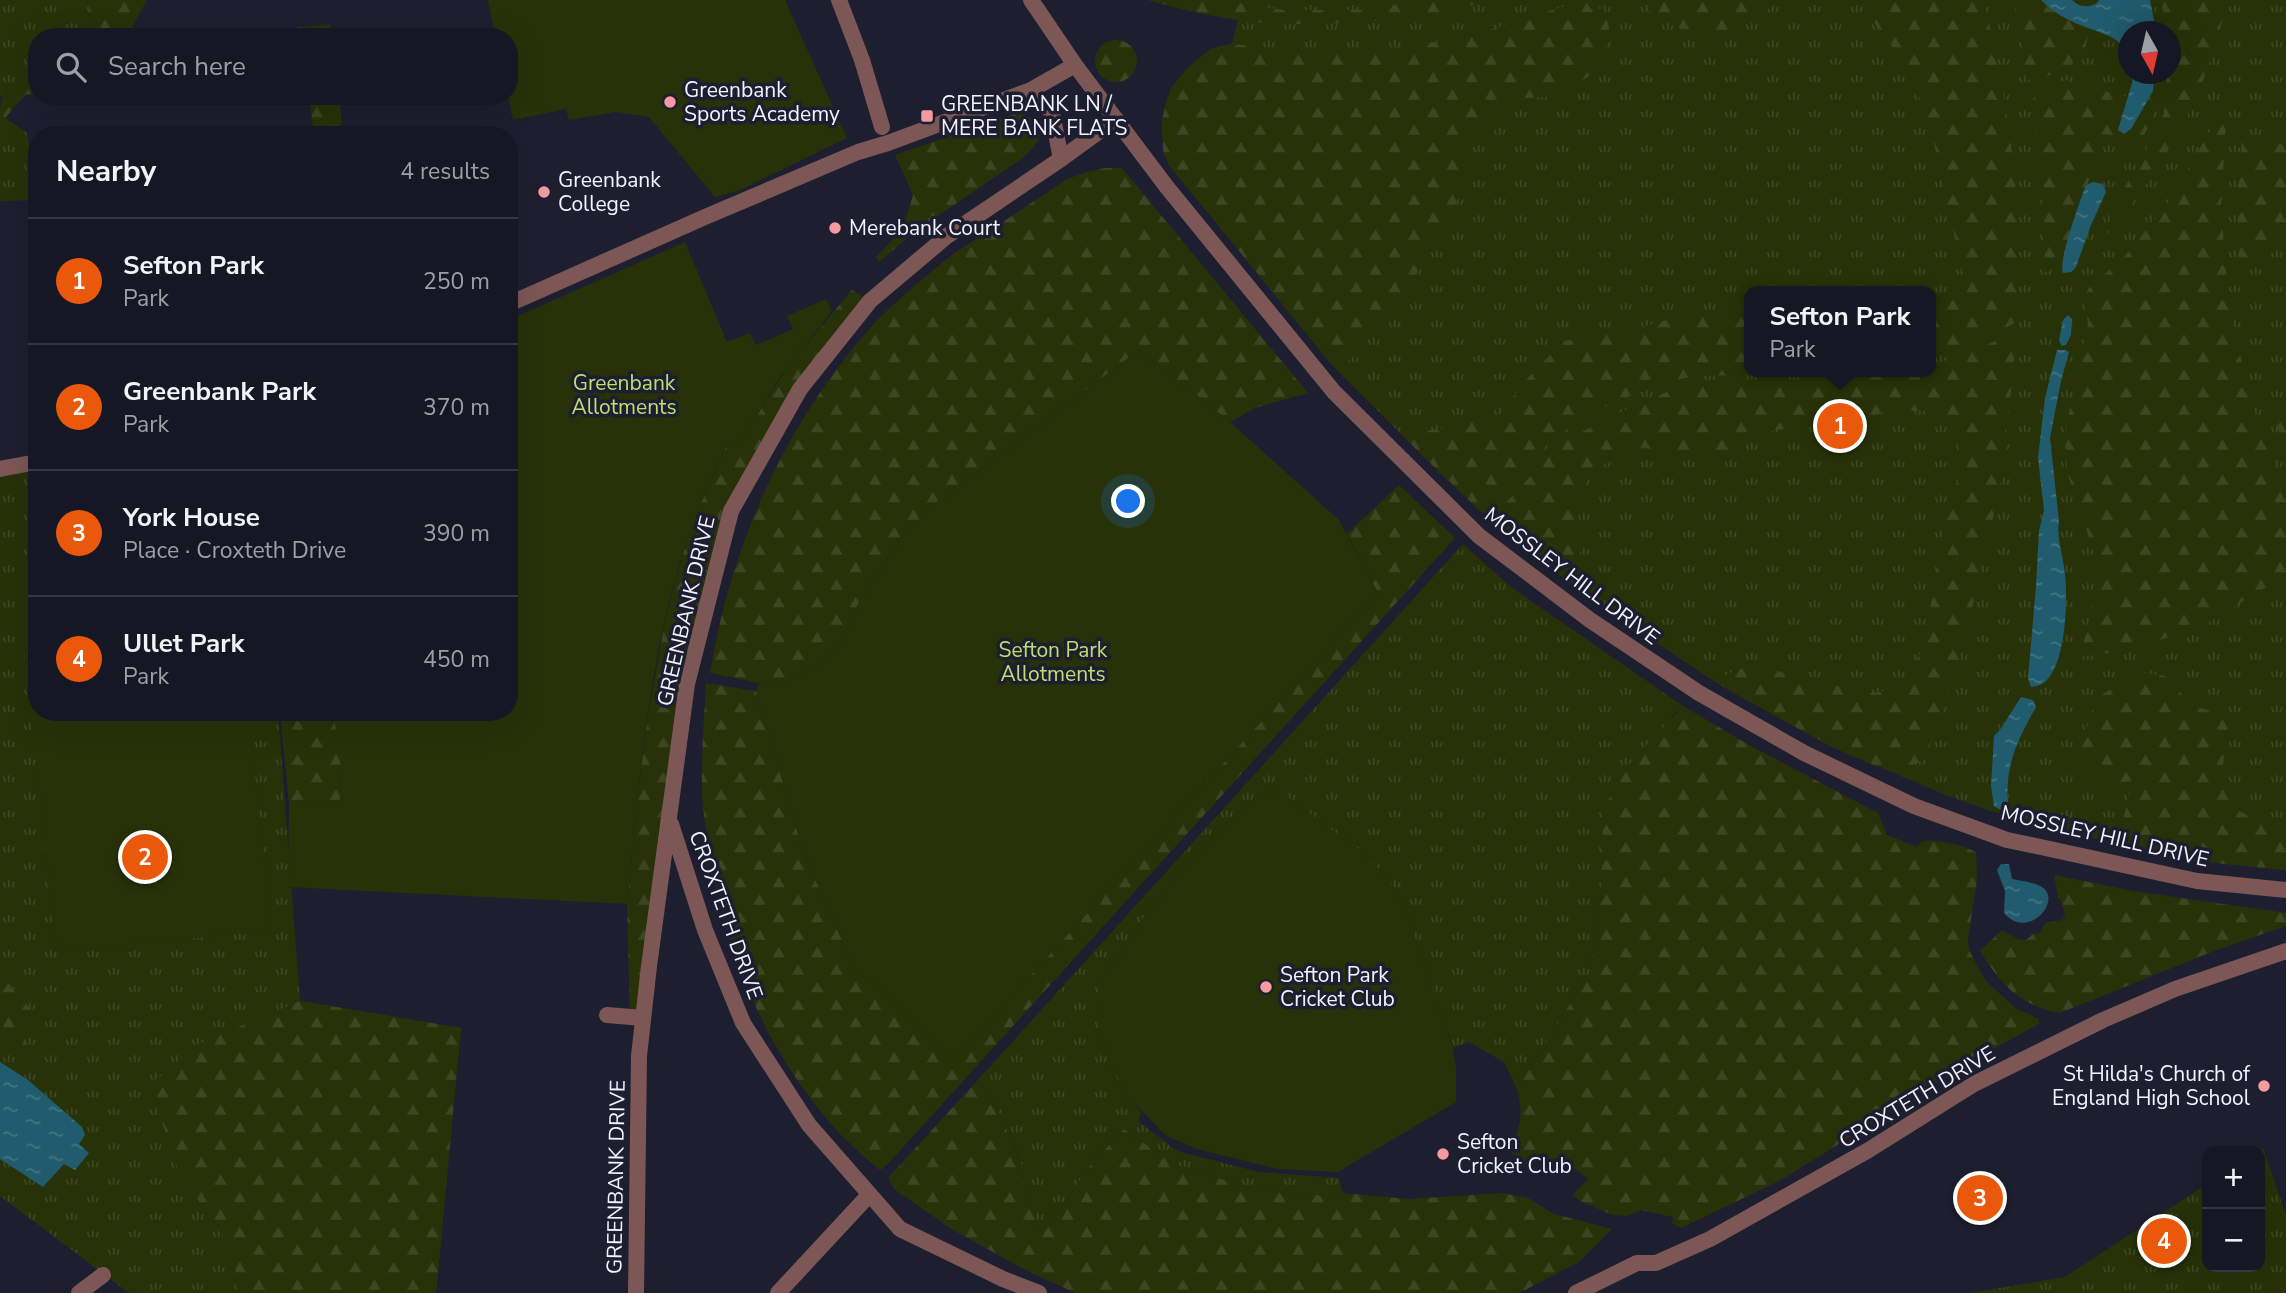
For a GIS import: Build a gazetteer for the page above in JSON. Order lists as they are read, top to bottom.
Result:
{
  "streets": {
    "street": ["MOSSLEY HILL DRIVE", "GREENBANK DRIVE", "CROXTETH DRIVE"]
  },
  "crossings": [
    ["MOSSLEY HILL DRIVE", "GREENBANK DRIVE"],
    ["GREENBANK DRIVE", "CROXTETH DRIVE"]
  ],
  "parks": ["Greenbank Allotments", "Sefton Park Allotments"],
  "places": {
    "other": [
      "Greenbank Sports Academy",
      "Greenbank College",
      "Merebank Court",
      "Sefton Park Cricket Club",
      "St Hilda's Church of England High School",
      "Sefton Cricket Club"
    ],
    "transit": ["GREENBANK LN / MERE BANK FLATS"]
  },
  "north": "bottom",
  "page": {
    "search": "Search here",
    "heading": ["Nearby", "4 results"],
    "list": [
      {
        "mark": "1",
        "name": "Sefton Park",
        "note": "Park",
        "value": "250 m"
      },
      {
        "mark": "2",
        "name": "Greenbank Park",
        "note": "Park",
        "value": "370 m"
      },
      {
        "mark": "3",
        "name": "York House",
        "note": "Place · Croxteth Drive",
        "value": "390 m"
      },
      {
        "mark": "4",
        "name": "Ullet Park",
        "note": "Park",
        "value": "450 m"
      }
    ],
    "popup": ["Sefton Park", "Park"],
    "pins": [
      "1",
      "2",
      "3",
      "4"
    ],
    "map_buttons": ["+", "−"]
  }
}
